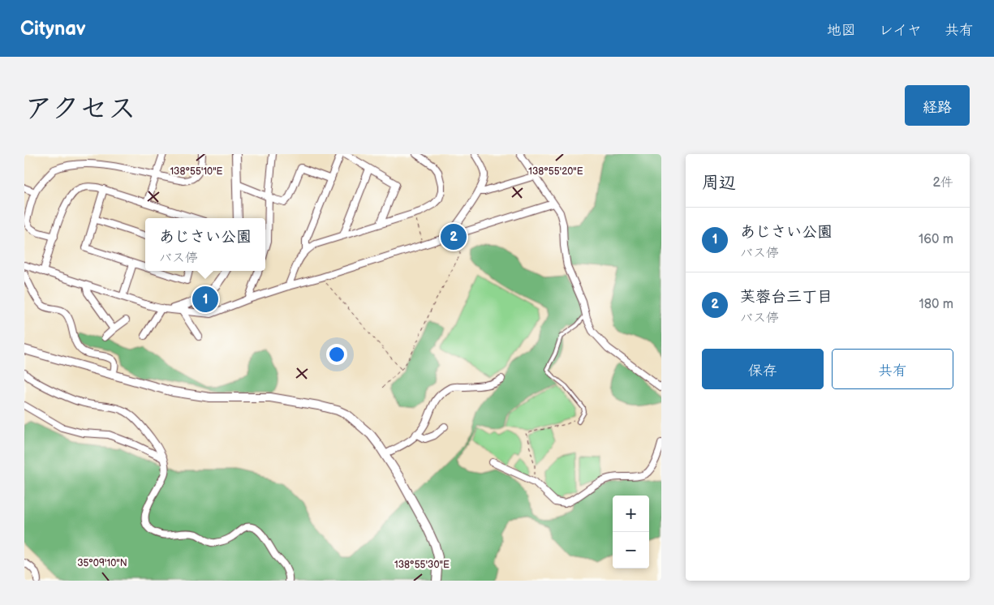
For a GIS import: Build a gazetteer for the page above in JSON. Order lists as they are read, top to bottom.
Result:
{
  "page": {
    "header": "Citynav",
    "nav": ["地図", "レイヤ", "共有"],
    "title": "アクセス",
    "buttons": [
      "経路",
      ["保存", "共有"]
    ],
    "heading": ["周辺", "2件"],
    "list": [
      {
        "mark": "1",
        "name": "あじさい公園",
        "note": "バス停",
        "value": "160 m"
      },
      {
        "mark": "2",
        "name": "芙蓉台三丁目",
        "note": "バス停",
        "value": "180 m"
      }
    ],
    "popup": ["あじさい公園", "バス停"],
    "pins": ["2", "1"],
    "map_buttons": ["+", "−"]
  },
  "coordinates": [
    "138°55'10\"E",
    "138°55'20\"E",
    "35°09'10\"N",
    "138°55'30\"E"
  ]
}
